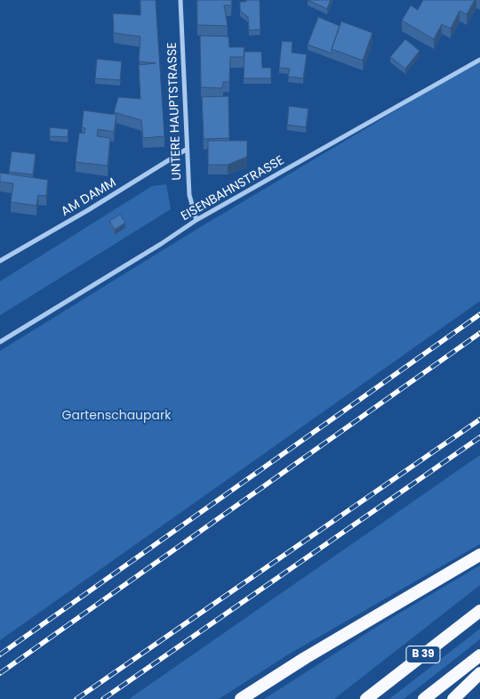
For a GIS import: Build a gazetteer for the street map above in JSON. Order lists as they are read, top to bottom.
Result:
{
  "streets": {
    "highway": ["B 39"],
    "street": ["UNTERE HAUPTSTRASSE", "EISENBAHNSTRASSE", "AM DAMM"]
  },
  "crossings": [
    ["UNTERE HAUPTSTRASSE", "EISENBAHNSTRASSE"],
    ["UNTERE HAUPTSTRASSE", "AM DAMM"]
  ],
  "parks": ["Gartenschaupark"]
}
